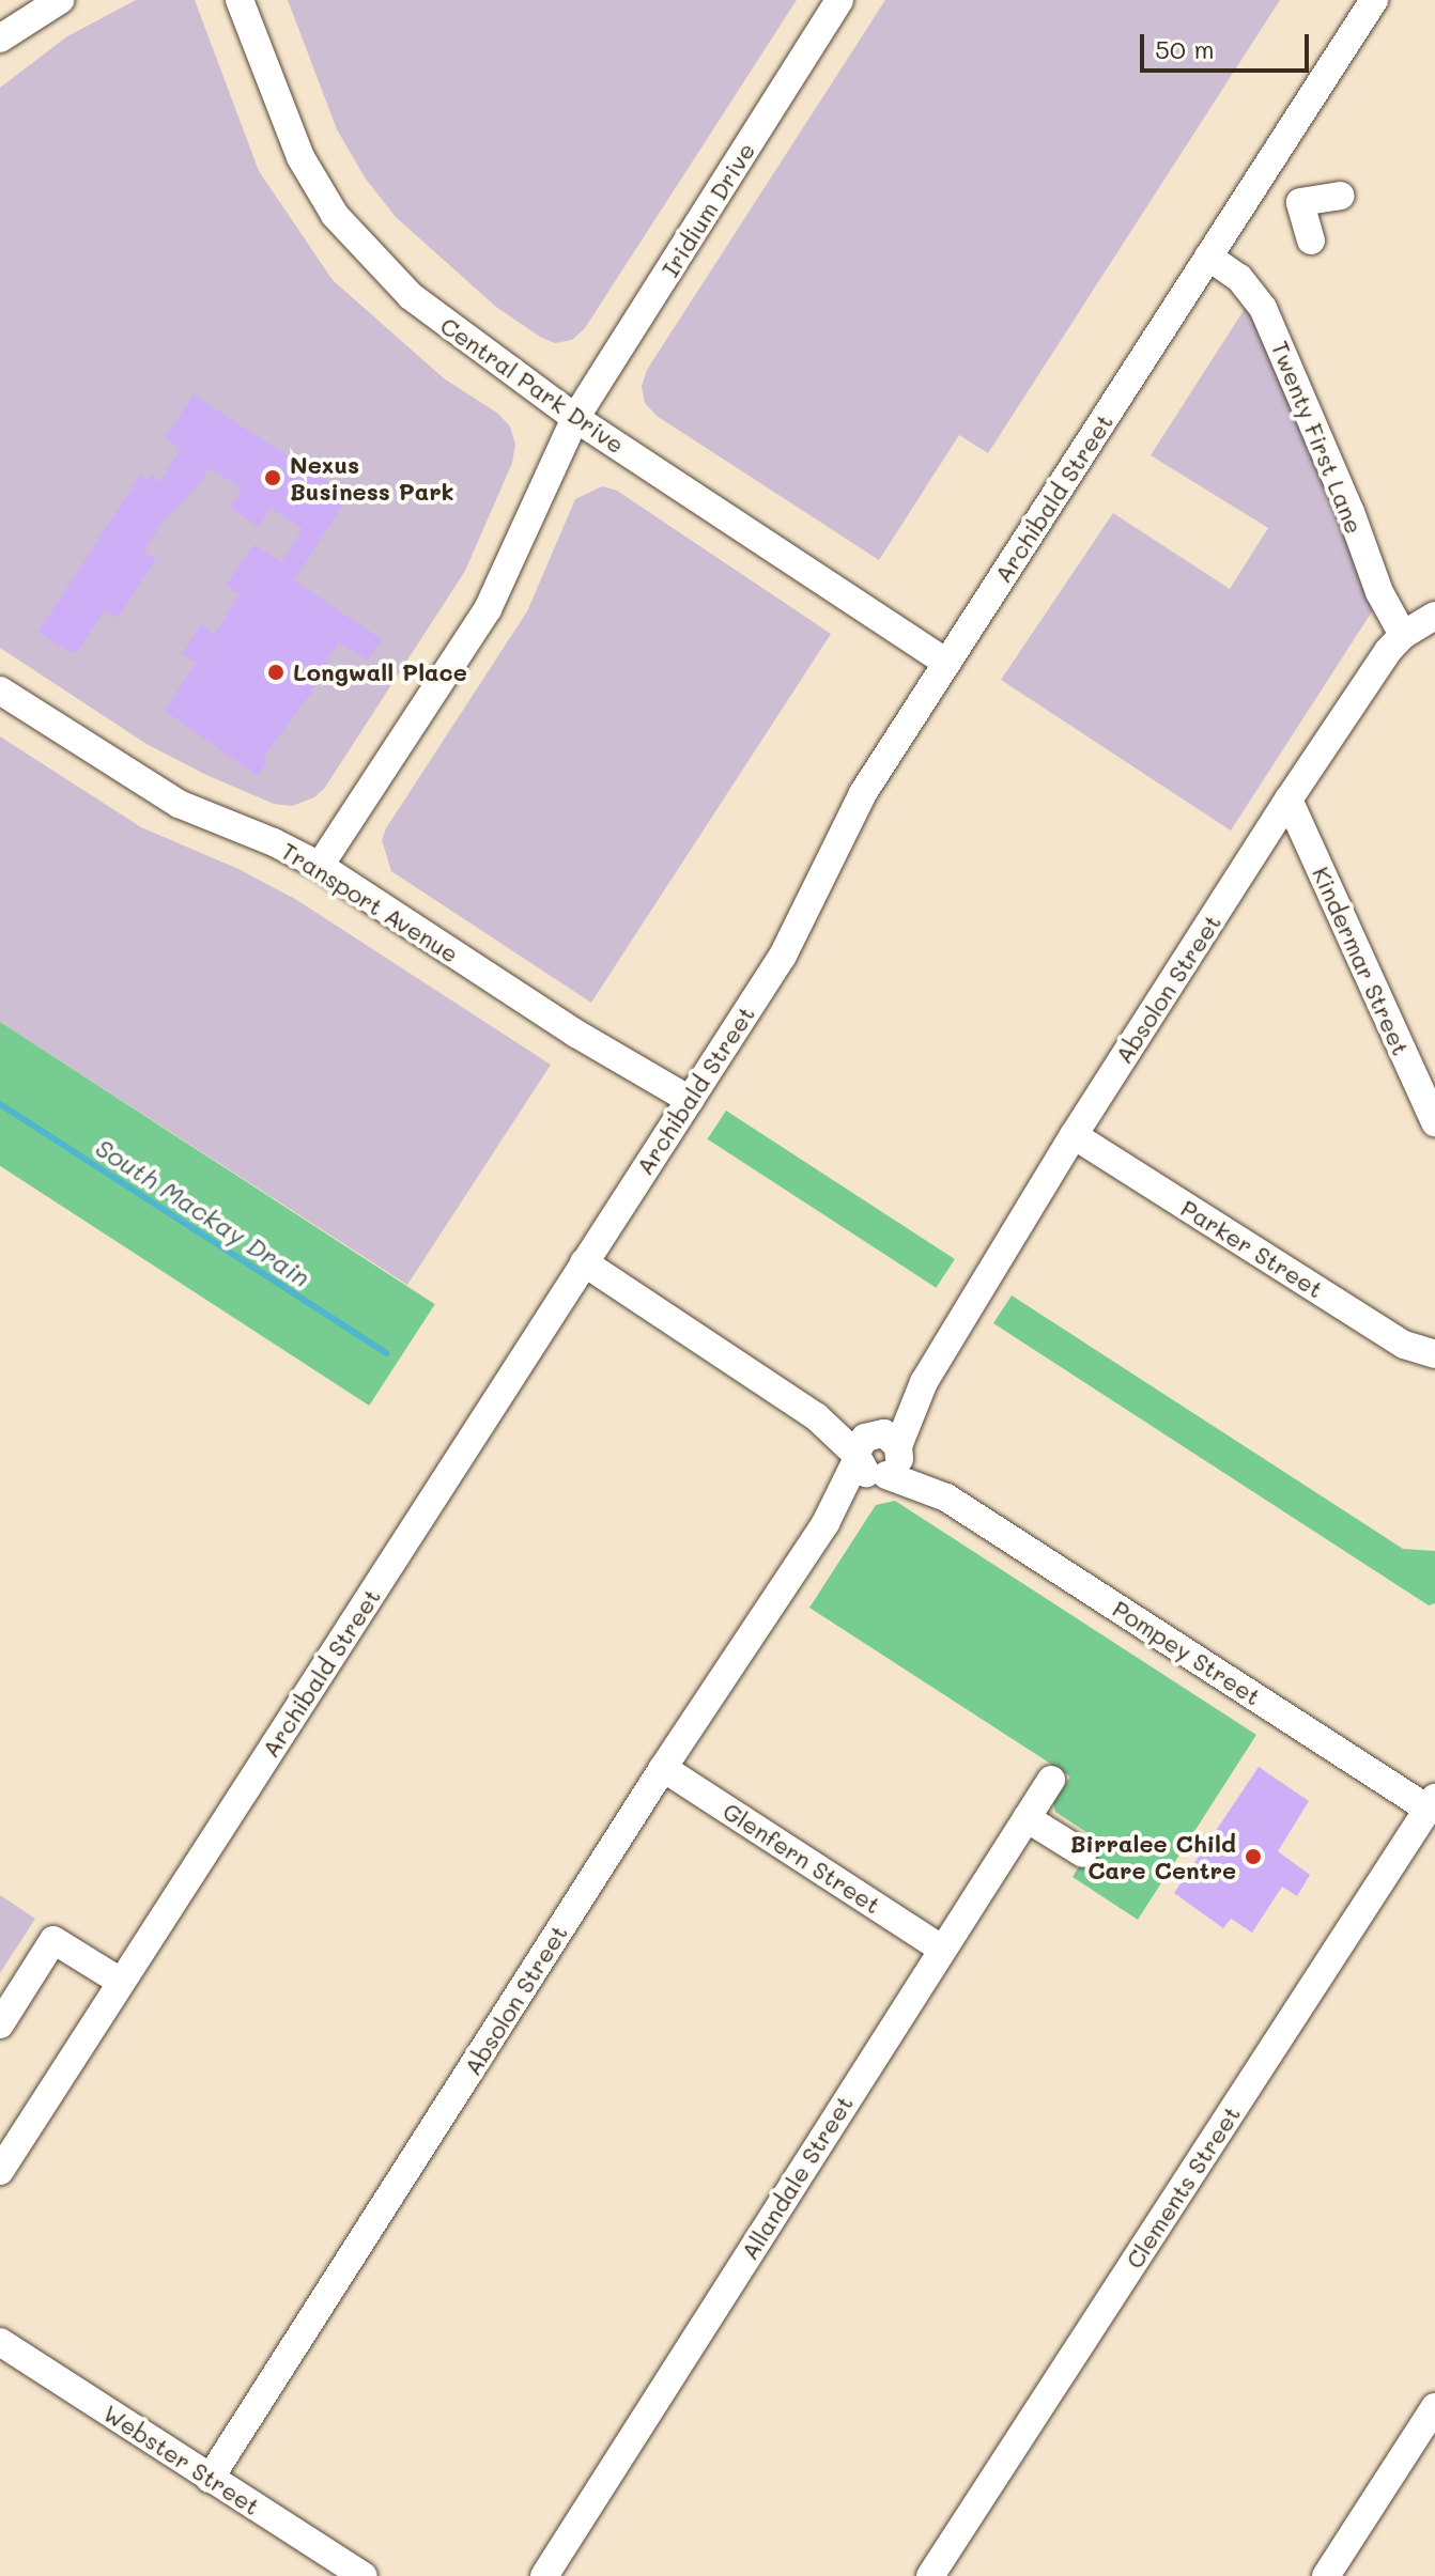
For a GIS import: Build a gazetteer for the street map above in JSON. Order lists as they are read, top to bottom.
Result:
{
  "streets": {
    "street": [
      "Iridium Drive",
      "Central Park Drive",
      "Twenty First Lane",
      "Archibald Street",
      "Transport Avenue",
      "Kindermar Street",
      "Absolon Street",
      "Parker Street",
      "Pompey Street",
      "Glenfern Street",
      "Allandale Street",
      "Clements Street",
      "Webster Street"
    ]
  },
  "crossings": [
    ["Iridium Drive", "Central Park Drive"],
    ["Central Park Drive", "Archibald Street"],
    ["Twenty First Lane", "Archibald Street"],
    ["Twenty First Lane", "Absolon Street"],
    ["Archibald Street", "Transport Avenue"],
    ["Archibald Street", "Pompey Street"],
    ["Kindermar Street", "Absolon Street"],
    ["Absolon Street", "Parker Street"],
    ["Absolon Street", "Pompey Street"],
    ["Absolon Street", "Glenfern Street"],
    ["Absolon Street", "Webster Street"],
    ["Pompey Street", "Clements Street"],
    ["Glenfern Street", "Allandale Street"]
  ],
  "water": ["South Mackay Drain"],
  "places": ["Nexus Business Park", "Longwall Place", "Birralee Child Care Centre"],
  "scale_bar": "50 m"
}
